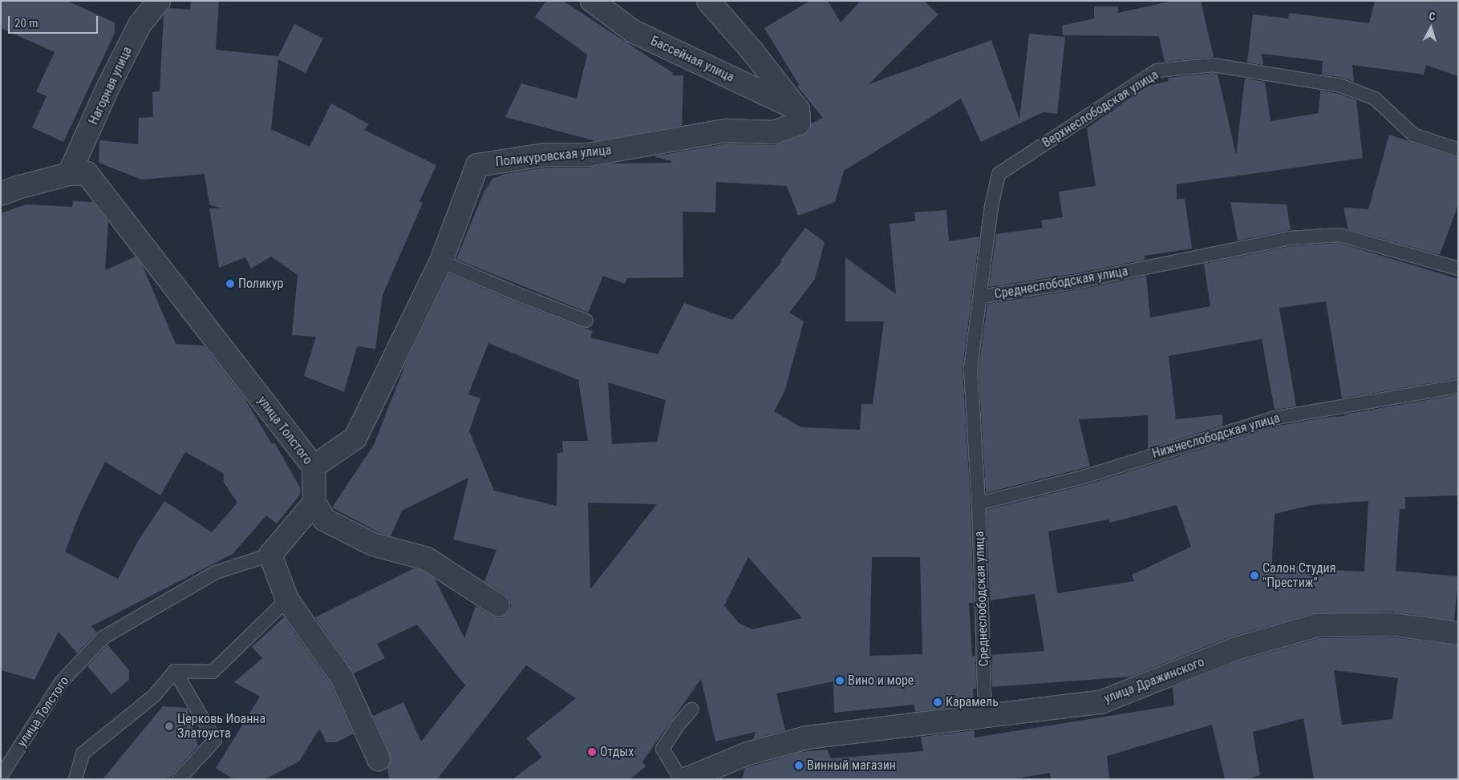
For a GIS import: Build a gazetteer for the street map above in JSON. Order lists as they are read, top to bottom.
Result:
{
  "streets": {
    "street": [
      "Бассейная улица",
      "Нагорная улица",
      "Поликуровская улица",
      "улица Толстого",
      "улица Дражинского"
    ],
    "lane": ["Верхнеслободская улица", "Среднеслободская улица", "Нижнеслободская улица"]
  },
  "crossings": [
    ["Бассейная улица", "Поликуровская улица"],
    ["Нагорная улица", "улица Толстого"],
    ["Верхнеслободская улица", "Среднеслободская улица"],
    ["Поликуровская улица", "улица Толстого"],
    ["Среднеслободская улица", "Нижнеслободская улица"],
    ["Среднеслободская улица", "улица Дражинского"]
  ],
  "places": [
    "Поликур",
    "Салон Студия \"Престиж\"",
    "Вино и море",
    "Карамель",
    "Церковь Иоанна Златоуста",
    "Отдых",
    "Винный магазин"
  ],
  "scale_bar": "20 m",
  "north": "top"
}
